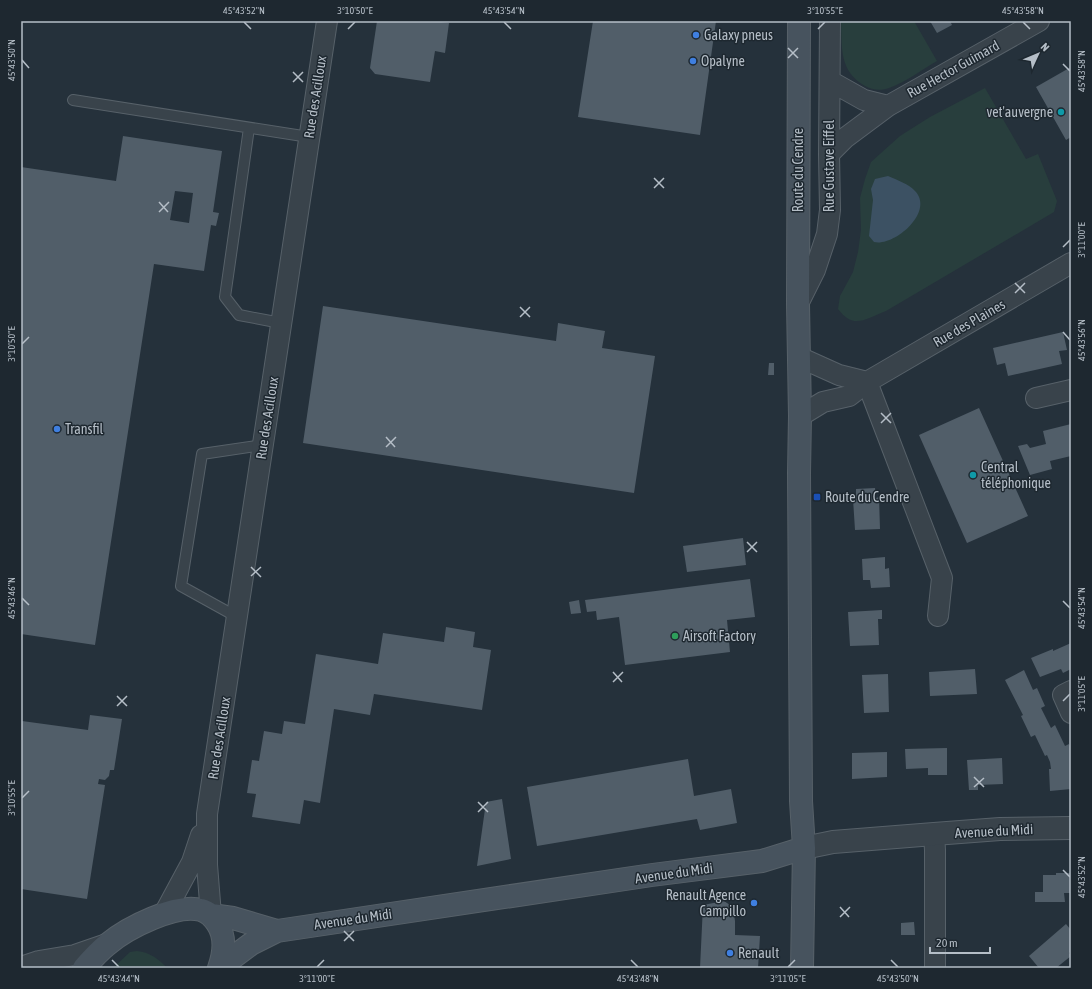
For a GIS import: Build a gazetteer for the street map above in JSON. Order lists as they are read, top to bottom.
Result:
{
  "streets": {
    "main road": ["Route du Cendre", "Avenue du Midi"],
    "street": [
      "Rue Hector Guimard",
      "Rue des Acilloux",
      "Rue Gustave Eiffel",
      "Rue des Plaines"
    ]
  },
  "crossings": [
    ["Rue Hector Guimard", "Rue Gustave Eiffel"],
    ["Rue des Acilloux", "Avenue du Midi"],
    ["Rue Gustave Eiffel", "Route du Cendre"],
    ["Route du Cendre", "Rue des Plaines"],
    ["Route du Cendre", "Avenue du Midi"]
  ],
  "places": {
    "other": [
      "Galaxy pneus",
      "Opalyne",
      "vet'auvergne",
      "Transfil",
      "Central téléphonique",
      "Airsoft Factory",
      "Renault Agence Campillo",
      "Renault"
    ],
    "transit": ["Route du Cendre"]
  },
  "scale_bar": "20 m",
  "north": "top right",
  "coordinates": [
    "45°43'52\"N",
    "3°10'50\"E",
    "45°43'54\"N",
    "3°10'55\"E",
    "45°43'58\"N",
    "45°43'50\"N",
    "3°11'00\"E",
    "45°43'56\"N",
    "45°43'46\"N",
    "3°11'05\"E",
    "45°43'44\"N",
    "45°43'48\"N"
  ]
}
